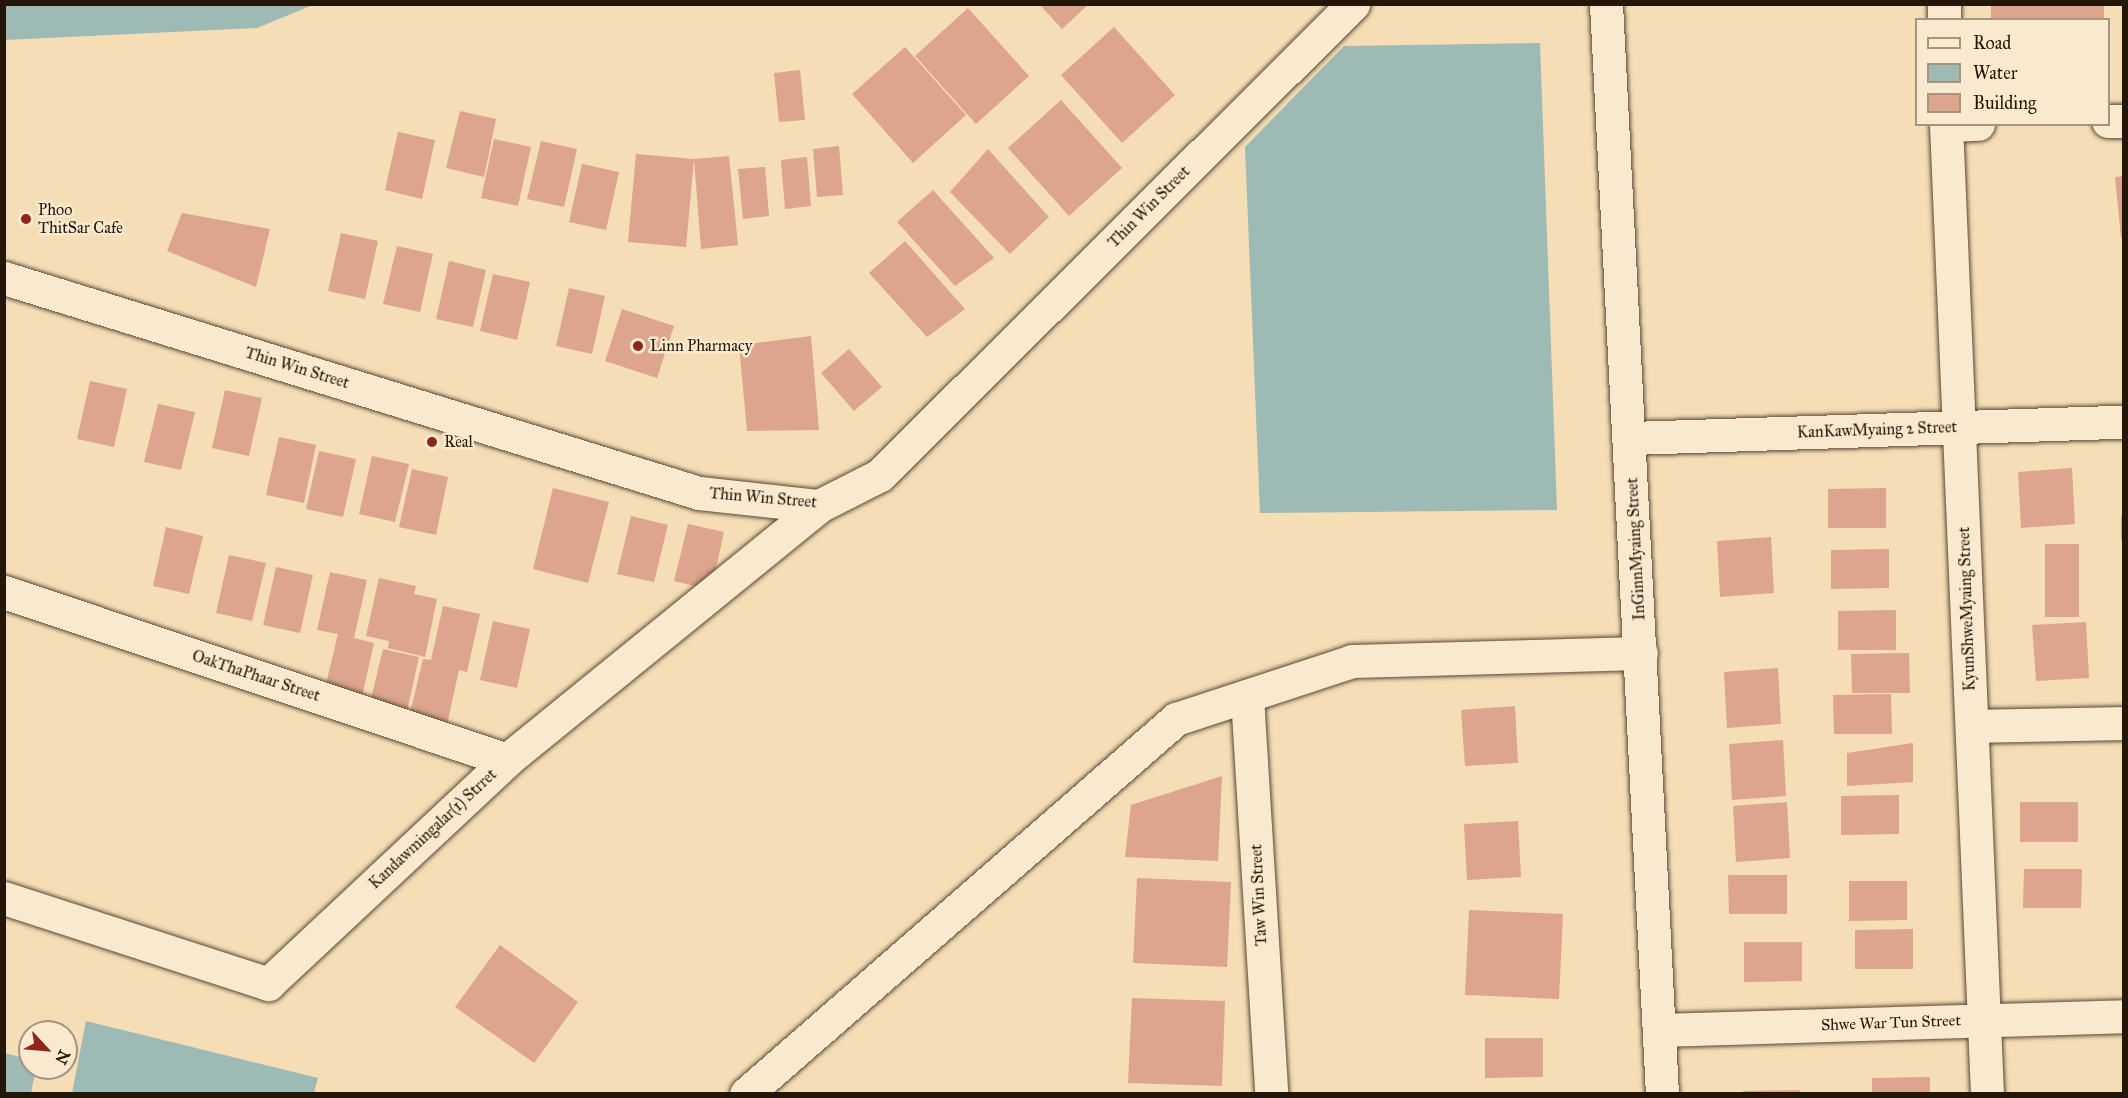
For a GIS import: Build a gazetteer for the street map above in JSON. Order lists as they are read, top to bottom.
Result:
{
  "streets": {
    "street": [
      "Thin Win Street",
      "KanKawMyaing 2 Street",
      "InGinnMyaing Street",
      "KyunShweMyaing Street",
      "OakThaPhaar Street",
      "Kandawmingalar(1) Strret",
      "Taw Win Street",
      "Shwe War Tun Street"
    ]
  },
  "crossings": [
    ["Thin Win Street", "Kandawmingalar(1) Strret"],
    ["KanKawMyaing 2 Street", "InGinnMyaing Street"],
    ["KanKawMyaing 2 Street", "KyunShweMyaing Street"],
    ["InGinnMyaing Street", "Shwe War Tun Street"],
    ["KyunShweMyaing Street", "Shwe War Tun Street"],
    ["OakThaPhaar Street", "Kandawmingalar(1) Strret"]
  ],
  "places": ["Phoo ThitSar Cafe", "Linn Pharmacy", "Real"],
  "legend": ["Road", "Water", "Building"],
  "north": "bottom right"
}
